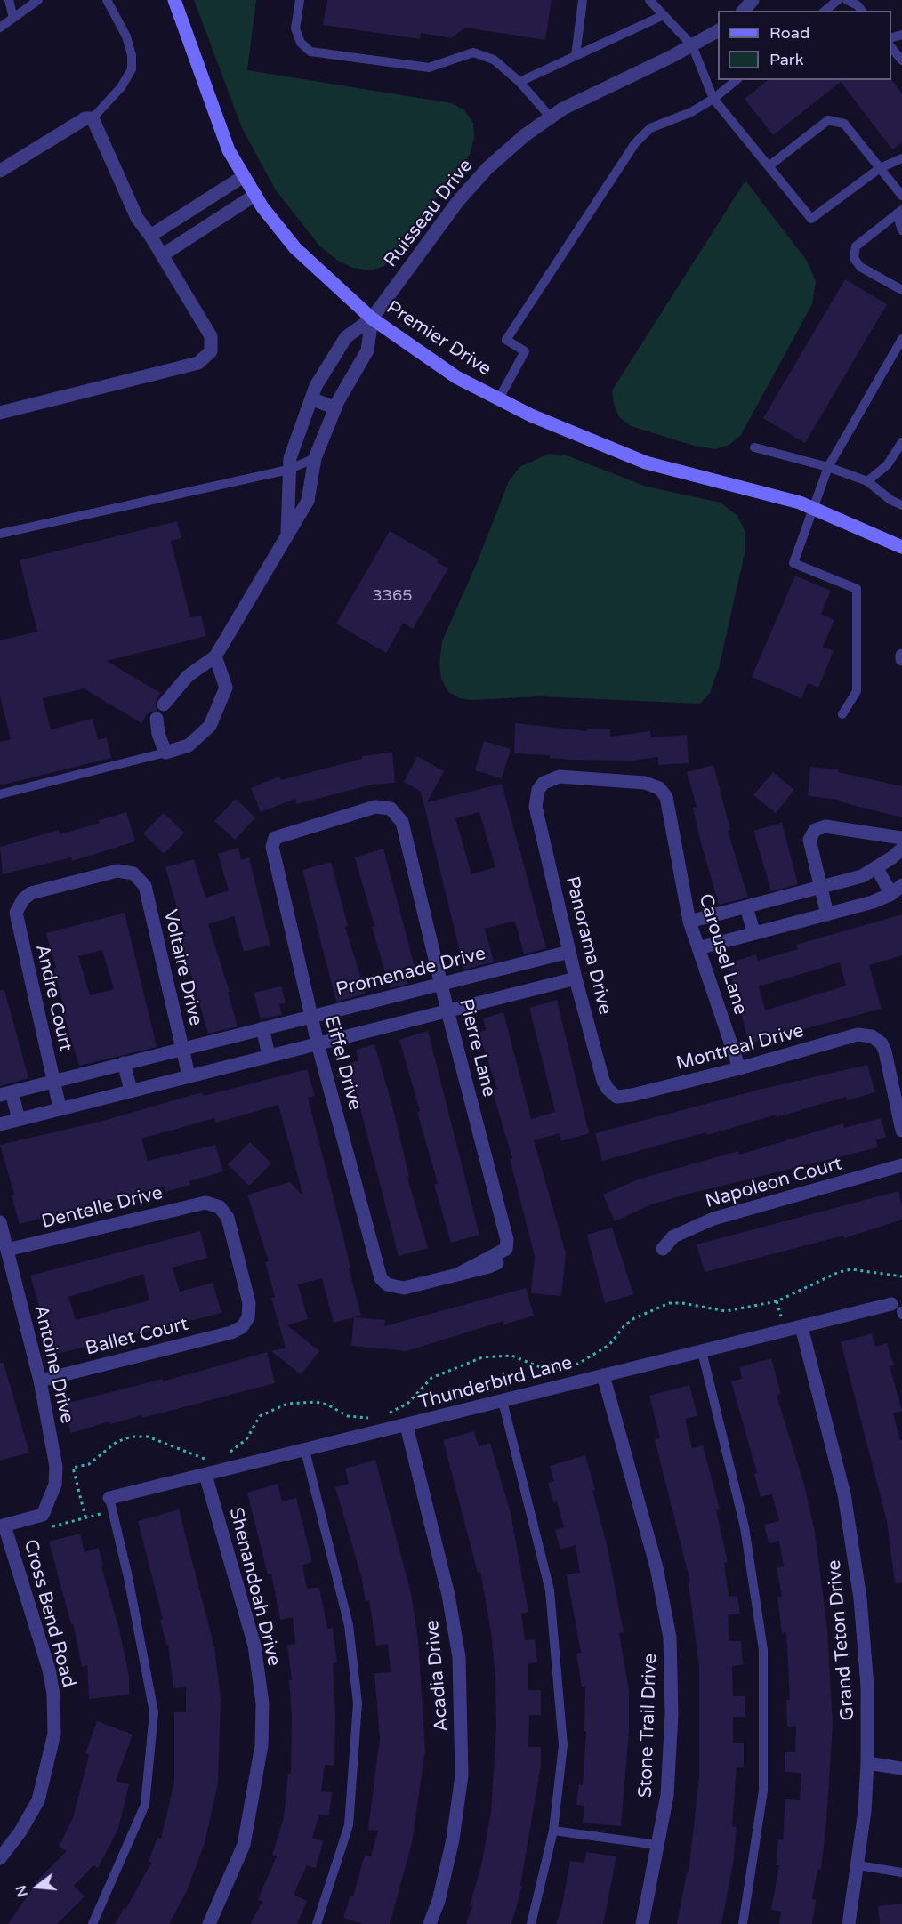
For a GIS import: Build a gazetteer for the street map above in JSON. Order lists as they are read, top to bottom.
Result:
{
  "streets": {
    "street": [
      "Ruisseau Drive",
      "Premier Drive",
      "Panorama Drive",
      "Carousel Lane",
      "Voltaire Drive",
      "Promenade Drive",
      "Andre Court",
      "Pierre Lane",
      "Montreal Drive",
      "Eiffel Drive",
      "Napoleon Court",
      "Dentelle Drive",
      "Ballet Court",
      "Antoine Drive",
      "Thunderbird Lane",
      "Shenandoah Drive",
      "Cross Bend Road",
      "Grand Teton Drive",
      "Acadia Drive",
      "Stone Trail Drive"
    ]
  },
  "crossings": [
    ["Ruisseau Drive", "Premier Drive"],
    ["Panorama Drive", "Carousel Lane"],
    ["Panorama Drive", "Promenade Drive"],
    ["Panorama Drive", "Montreal Drive"],
    ["Carousel Lane", "Montreal Drive"],
    ["Voltaire Drive", "Promenade Drive"],
    ["Voltaire Drive", "Andre Court"],
    ["Promenade Drive", "Andre Court"],
    ["Promenade Drive", "Pierre Lane"],
    ["Promenade Drive", "Eiffel Drive"],
    ["Pierre Lane", "Eiffel Drive"],
    ["Dentelle Drive", "Ballet Court"],
    ["Dentelle Drive", "Antoine Drive"],
    ["Ballet Court", "Antoine Drive"],
    ["Antoine Drive", "Cross Bend Road"],
    ["Thunderbird Lane", "Shenandoah Drive"],
    ["Thunderbird Lane", "Grand Teton Drive"],
    ["Thunderbird Lane", "Acadia Drive"],
    ["Thunderbird Lane", "Stone Trail Drive"]
  ],
  "house_numbers": ["3365"],
  "legend": ["Road", "Park"],
  "north": "left"
}
